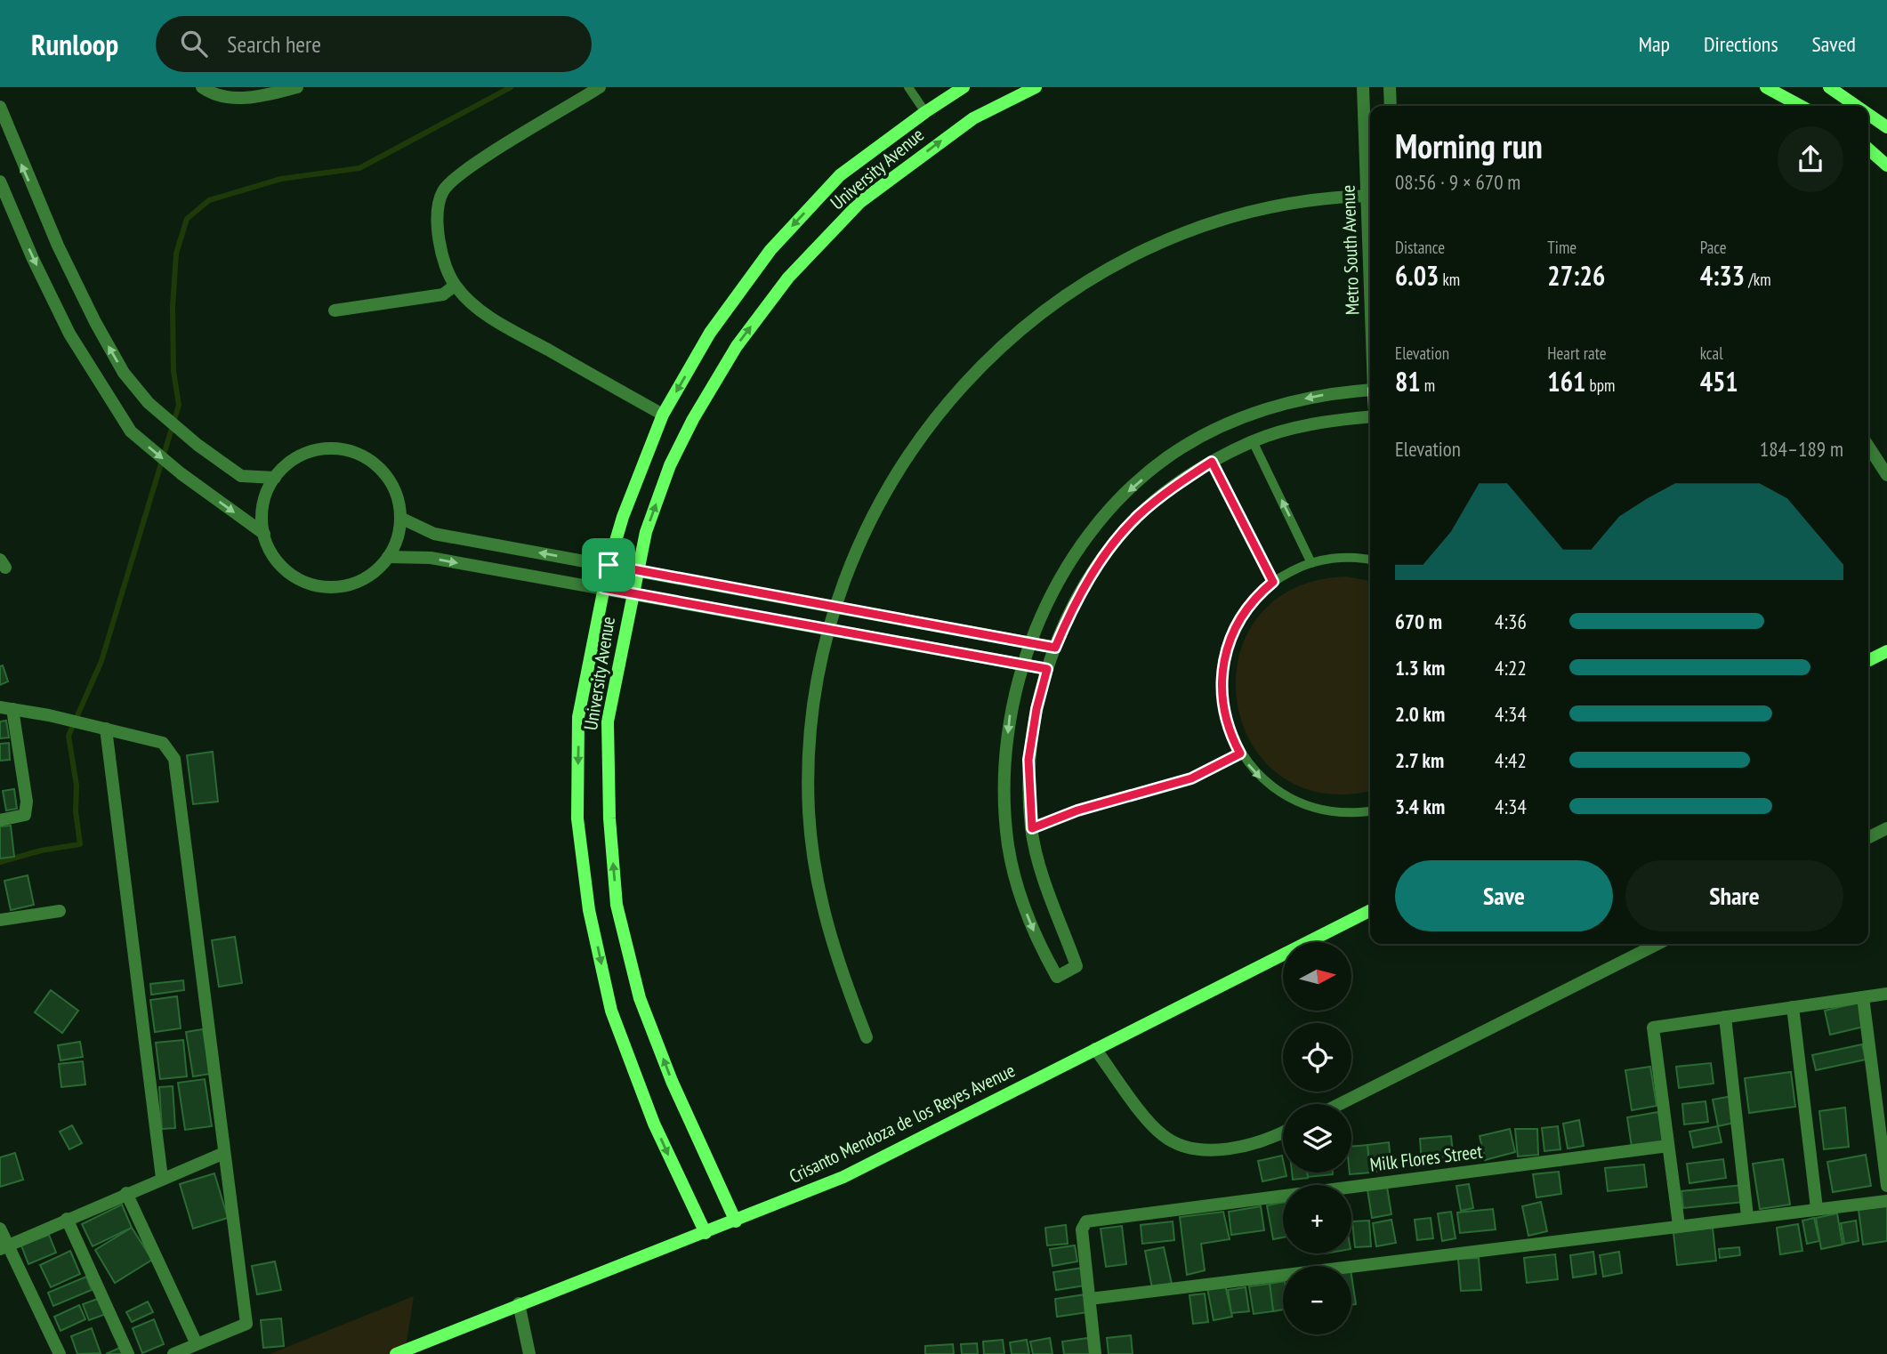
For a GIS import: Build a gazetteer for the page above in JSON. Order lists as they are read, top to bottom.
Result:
{
  "streets": {
    "street": [
      "University Avenue",
      "Metro South Avenue",
      "Crisanto Mendoza de los Reyes Avenue",
      "Milk Flores Street"
    ]
  },
  "crossings": [
    ["University Avenue", "Crisanto Mendoza de los Reyes Avenue"]
  ],
  "north": "right",
  "page": {
    "header": "Runloop",
    "search": "Search here",
    "nav": ["Map", "Directions", "Saved"],
    "heading": ["Morning run", "08:56 · 9 × 670 m"],
    "stats": [
      ["Distance", "6.03 km"],
      ["Time", "27:26"],
      ["Pace", "4:33 /km"],
      ["Elevation", "81 m"],
      ["Heart rate", "161 bpm"],
      ["kcal", "451"]
    ],
    "chart": ["Elevation", "184–189 m"],
    "list": [
      {
        "name": "670 m",
        "note": "4:36"
      },
      {
        "name": "1.3 km",
        "note": "4:22"
      },
      {
        "name": "2.0 km",
        "note": "4:34"
      },
      {
        "name": "2.7 km",
        "note": "4:42"
      },
      {
        "name": "3.4 km",
        "note": "4:34"
      }
    ],
    "buttons": ["Save", "Share"],
    "map_buttons": ["+", "−"]
  }
}
